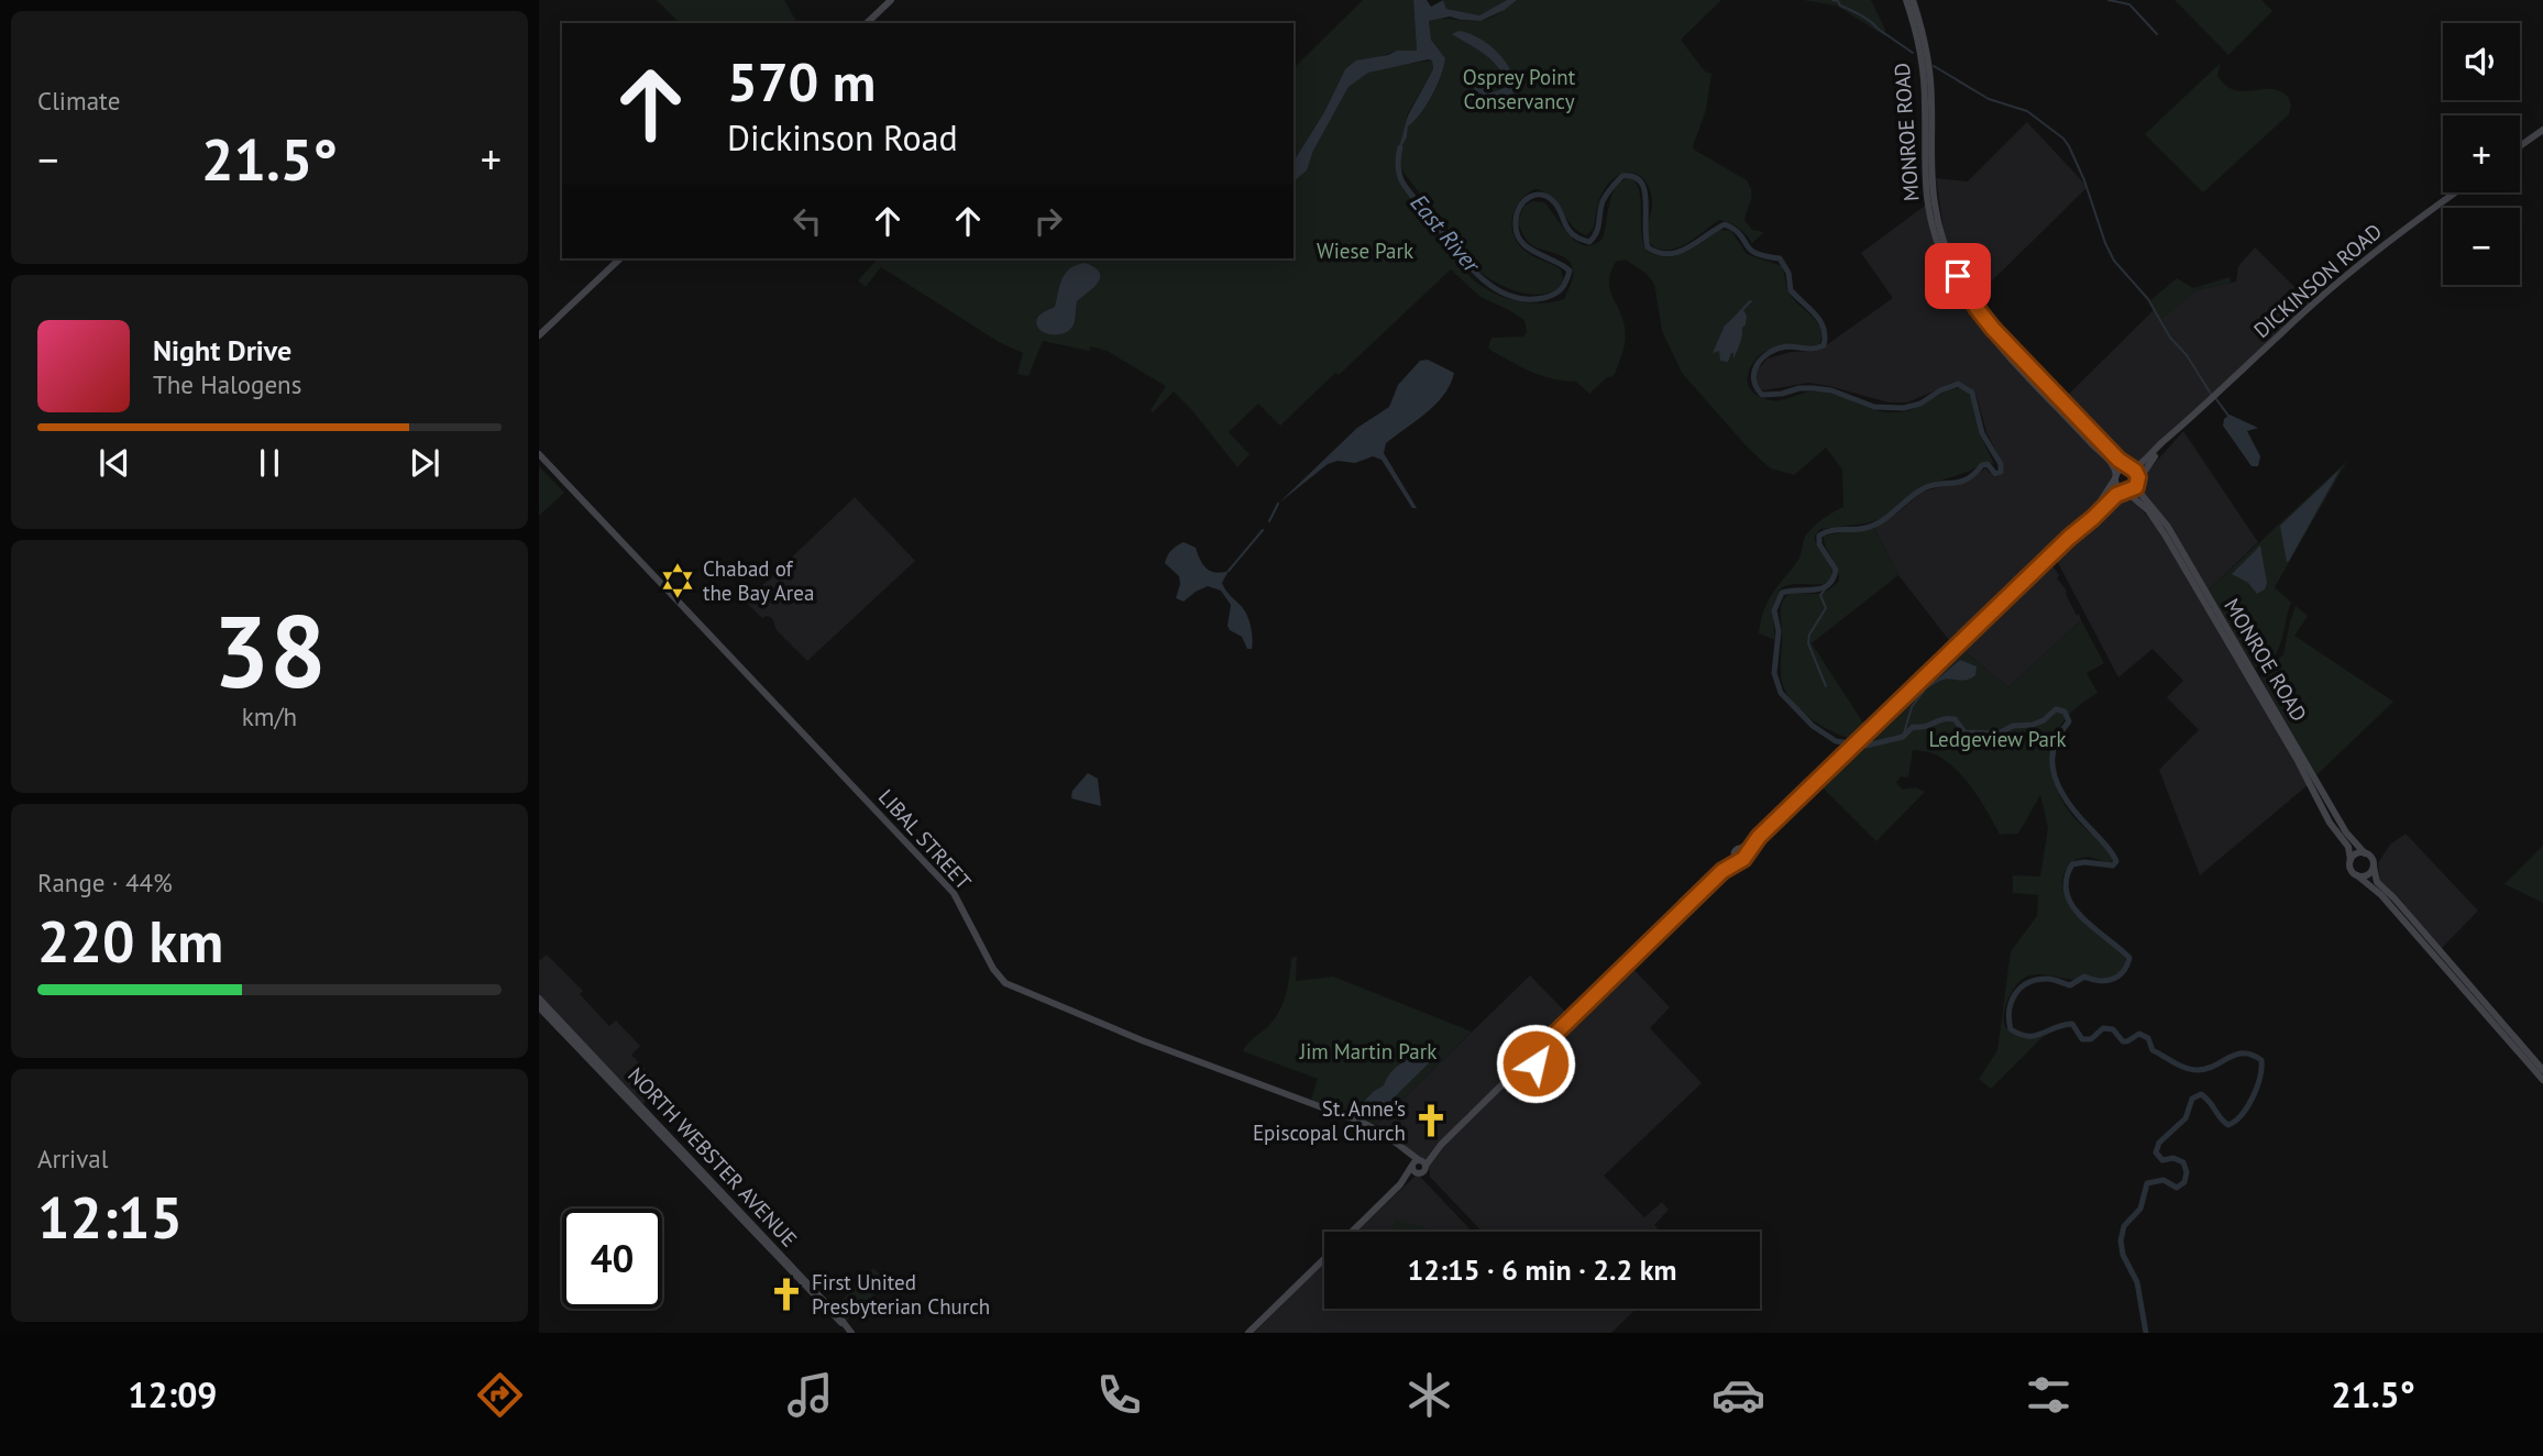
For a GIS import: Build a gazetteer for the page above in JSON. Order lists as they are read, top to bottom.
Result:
{
  "streets": {
    "main road": [
      "MONROE ROAD",
      "DICKINSON ROAD",
      "LIBAL STREET",
      "NORTH WEBSTER AVENUE"
    ]
  },
  "crossings": [
    ["MONROE ROAD", "DICKINSON ROAD"]
  ],
  "water": ["East River"],
  "parks": [
    "Osprey Point Conservancy",
    "Wiese Park",
    "Ledgeview Park",
    "Jim Martin Park"
  ],
  "places": {
    "synagogue": ["Chabad of the Bay Area"],
    "church": ["St. Anne's Episcopal Church", "First United Presbyterian Church"]
  },
  "page": {
    "tile": [
      "Climate",
      ["38", "km/h"],
      ["Range · 44%", "220 km"],
      ["Arrival", "12:15"]
    ],
    "map_buttons": ["+", "−"],
    "turn": ["570 m", "Dickinson Road"],
    "heat": ["−", "21.5°", "+"],
    "song": ["Night Drive", "The Halogens"],
    "limit": "40",
    "trip": "12:15 · 6 min · 2.2 km",
    "tabs": ["12:09", "21.5°"]
  }
}
